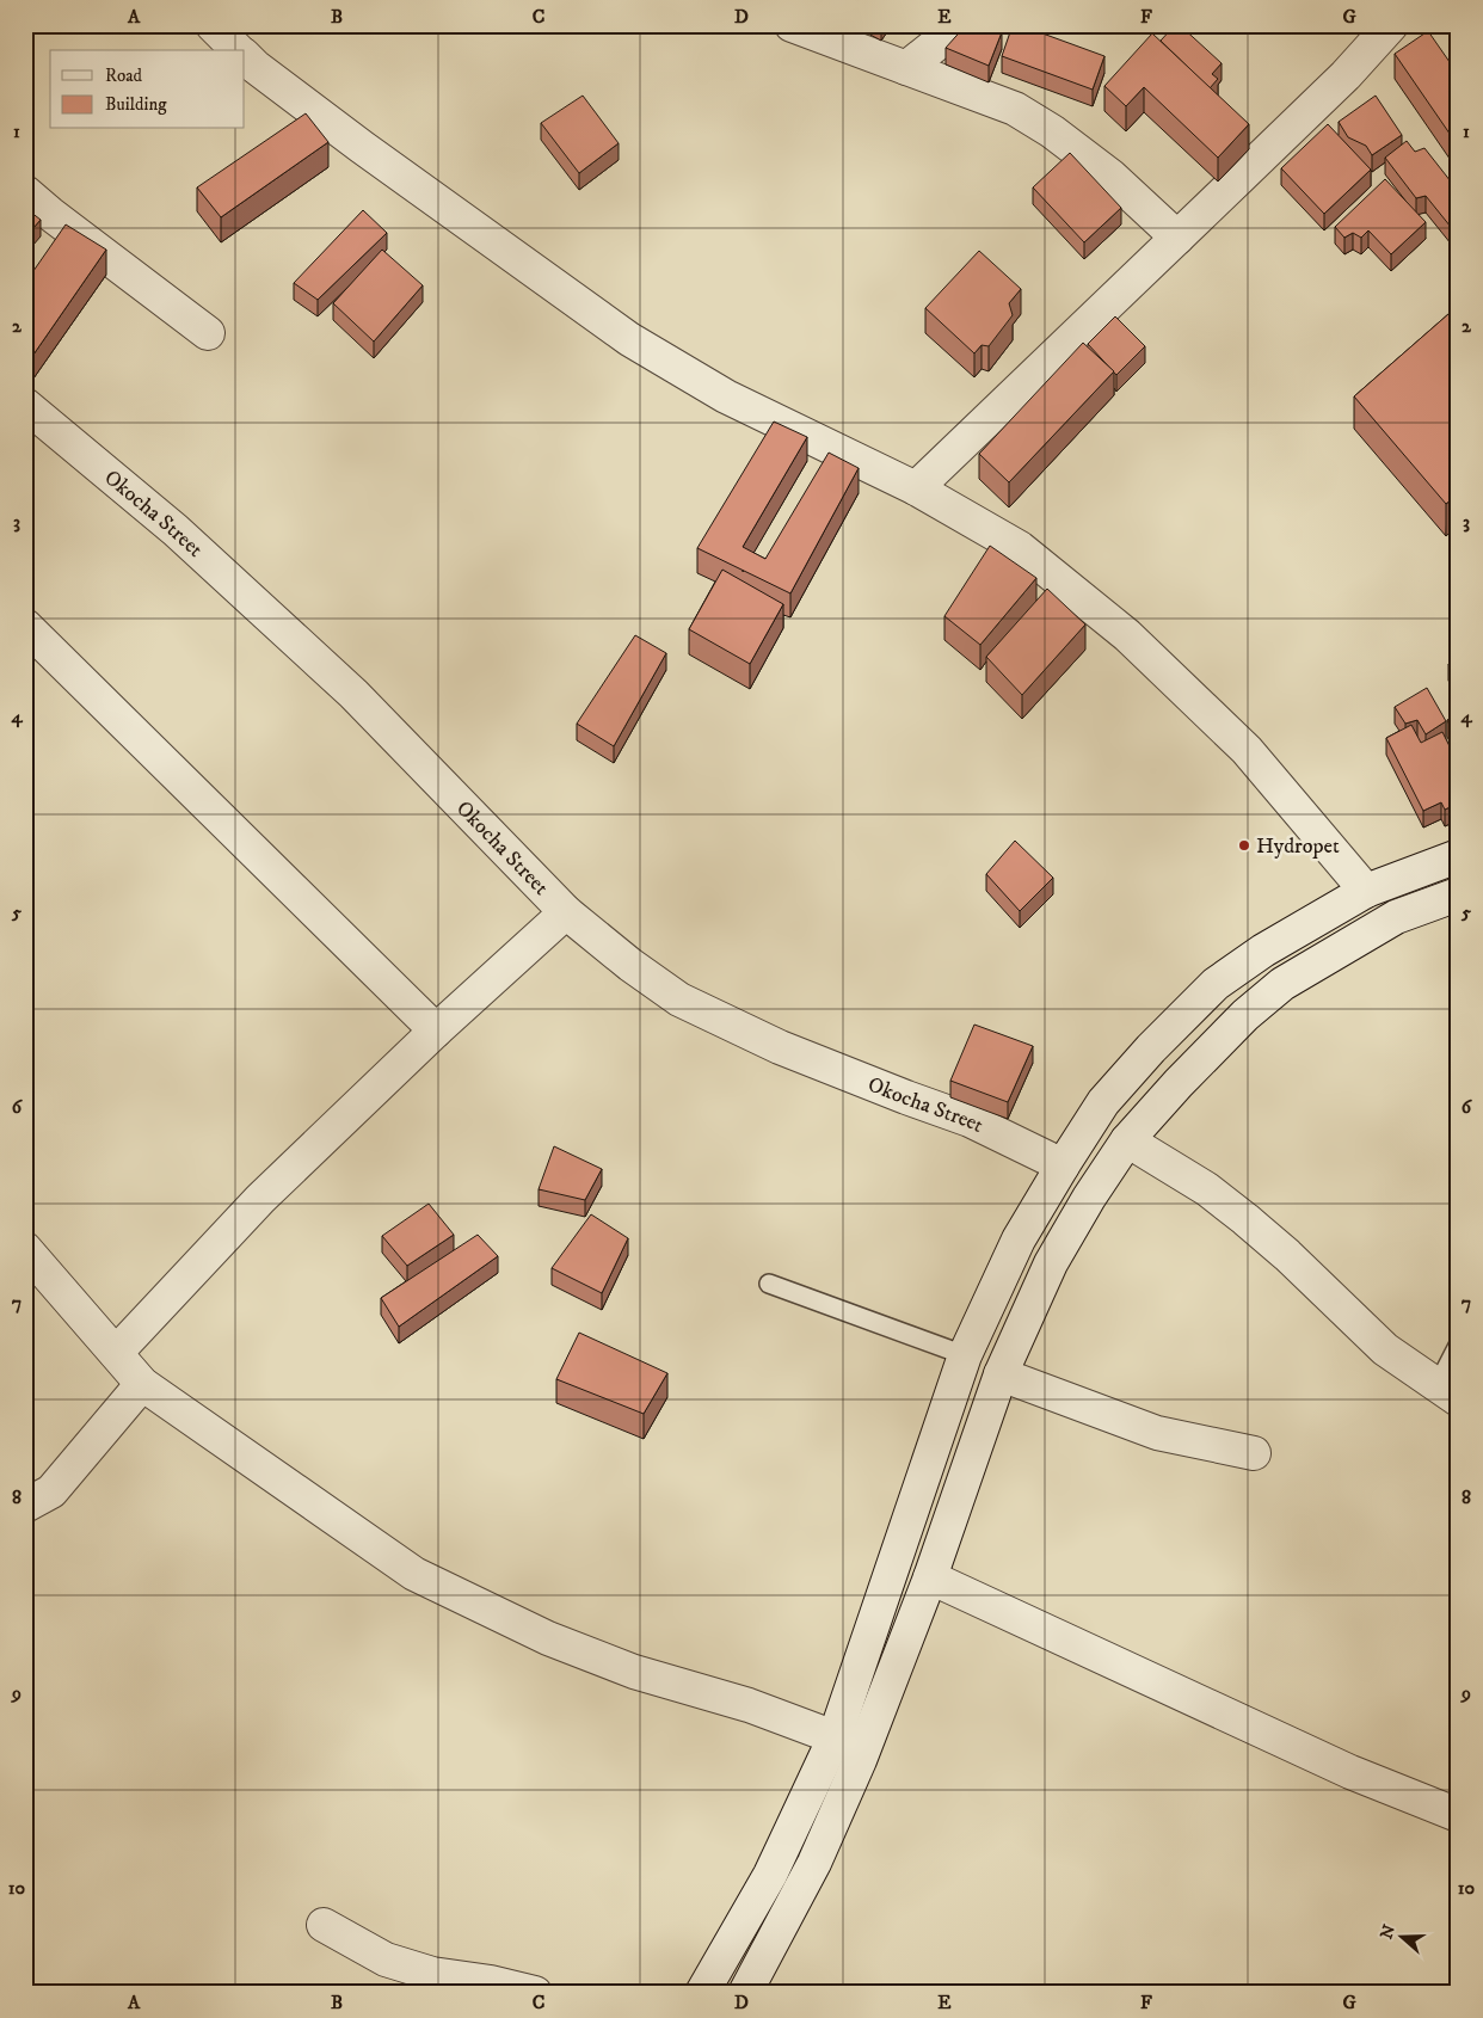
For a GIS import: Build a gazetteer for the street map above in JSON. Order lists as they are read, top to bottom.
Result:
{
  "streets": {
    "street": ["Okocha Street"]
  },
  "places": ["Hydropet"],
  "legend": ["Road", "Building"],
  "north": "left",
  "grid": {
    "columns": [
      "A",
      "B",
      "C",
      "D",
      "E",
      "F",
      "G"
    ],
    "rows": [
      "1",
      "2",
      "3",
      "4",
      "5",
      "6",
      "7",
      "8",
      "9",
      "10"
    ]
  }
}
